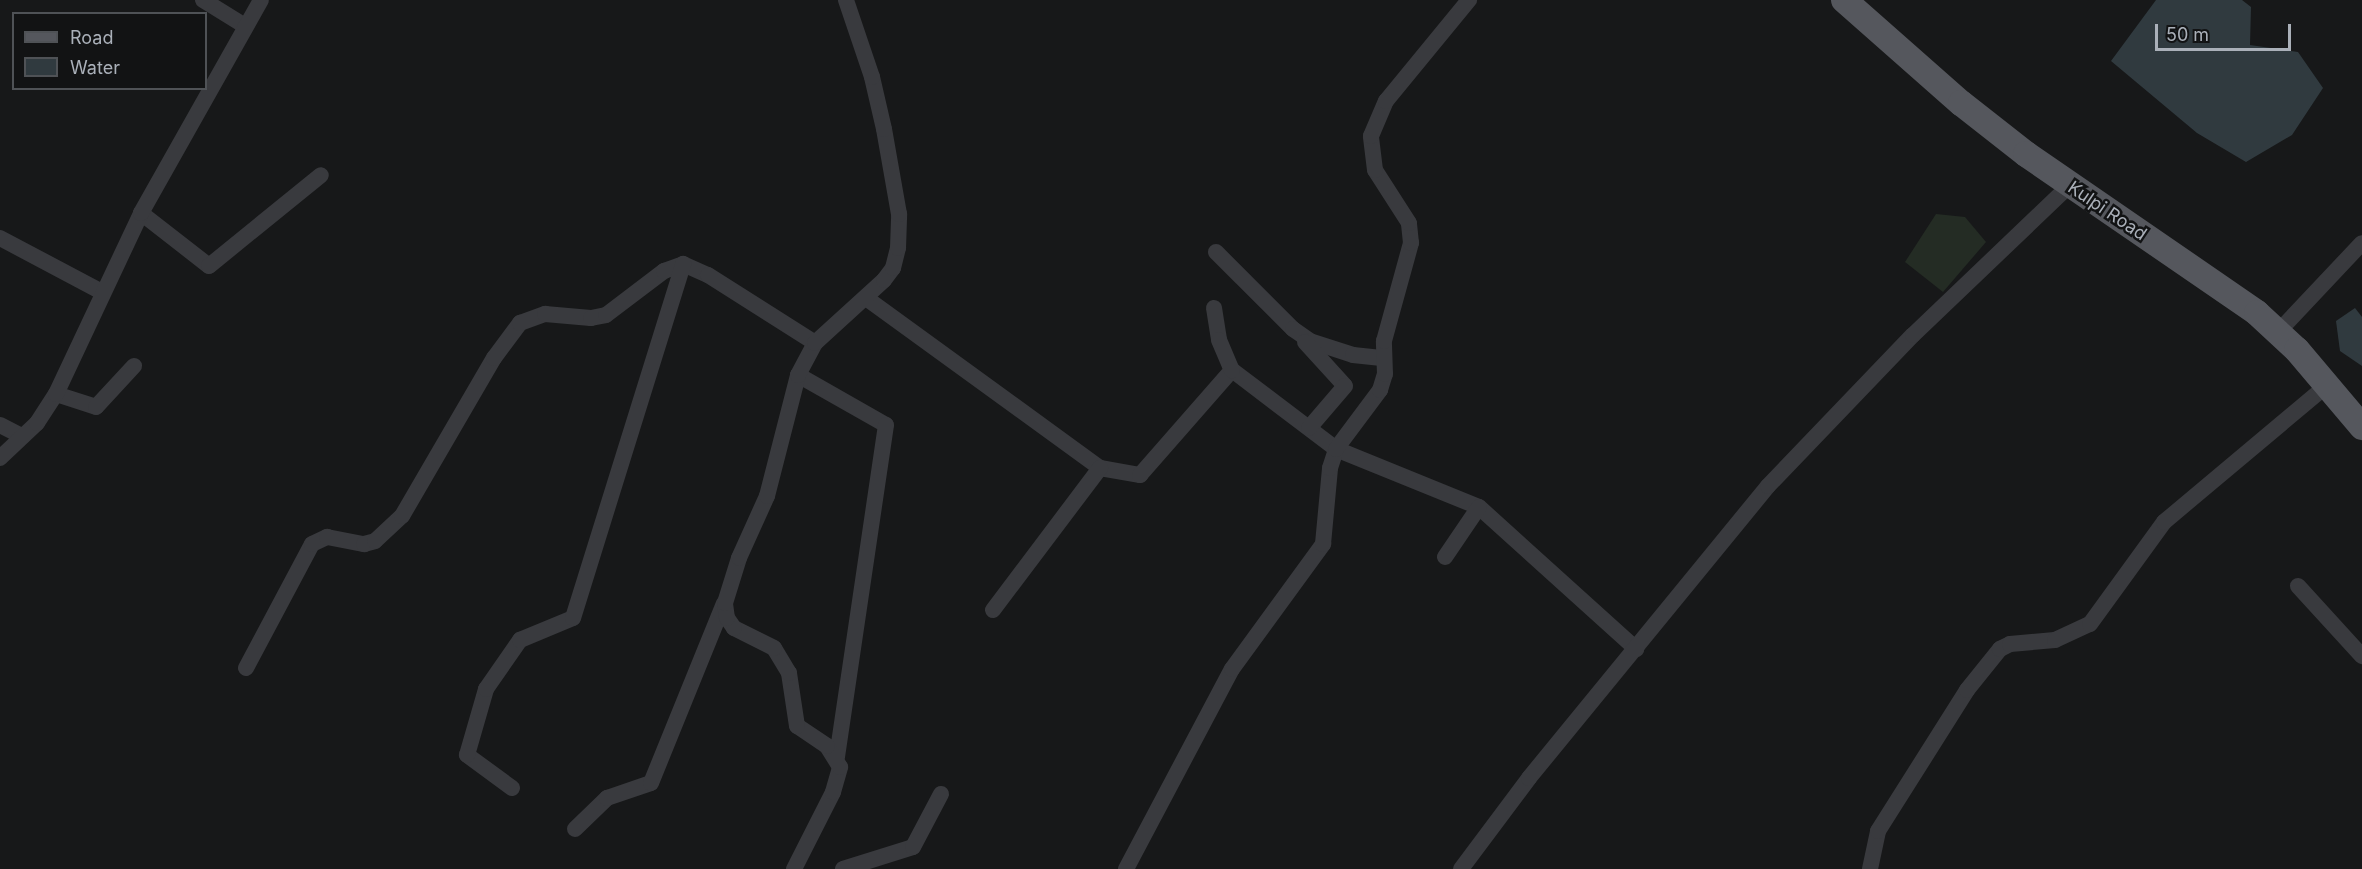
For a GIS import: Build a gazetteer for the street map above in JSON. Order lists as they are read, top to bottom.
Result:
{
  "streets": {
    "main road": ["Kulpi Road"]
  },
  "legend": ["Road", "Water"],
  "scale_bar": "50 m"
}
